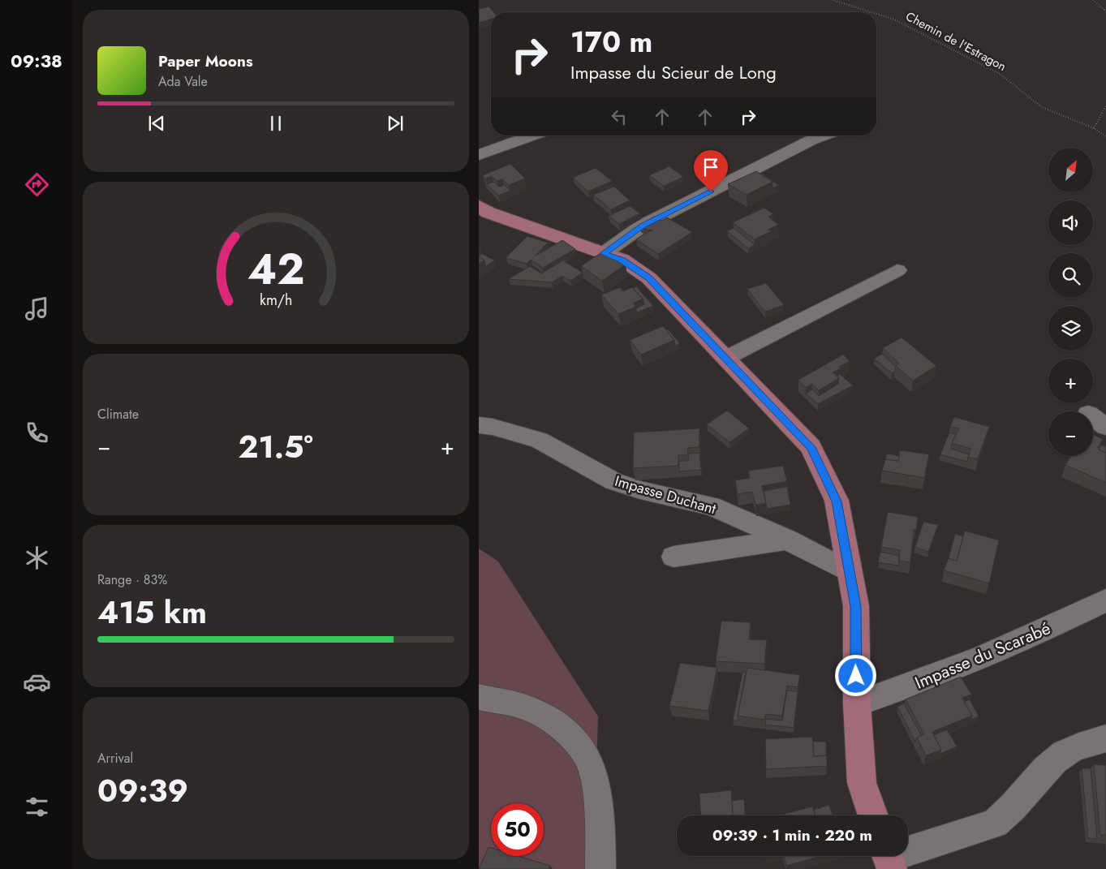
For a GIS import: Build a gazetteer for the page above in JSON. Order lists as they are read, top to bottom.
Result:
{
  "streets": {
    "street": ["Impasse Duchant", "Impasse du Scarabé"],
    "path": ["Chemin de l'Estragon"]
  },
  "north": "top right",
  "page": {
    "tabs": "09:38",
    "turn": ["170 m", "Impasse du Scieur de Long"],
    "song": ["Paper Moons", "Ada Vale"],
    "map_buttons": ["+", "−"],
    "tile": [
      "Climate",
      ["Range · 83%", "415 km"],
      ["Arrival", "09:39"]
    ],
    "heat": ["−", "21.5°", "+"],
    "limit": "50",
    "trip": "09:39 · 1 min · 220 m",
    "gauge": ["42", "km/h"]
  }
}
